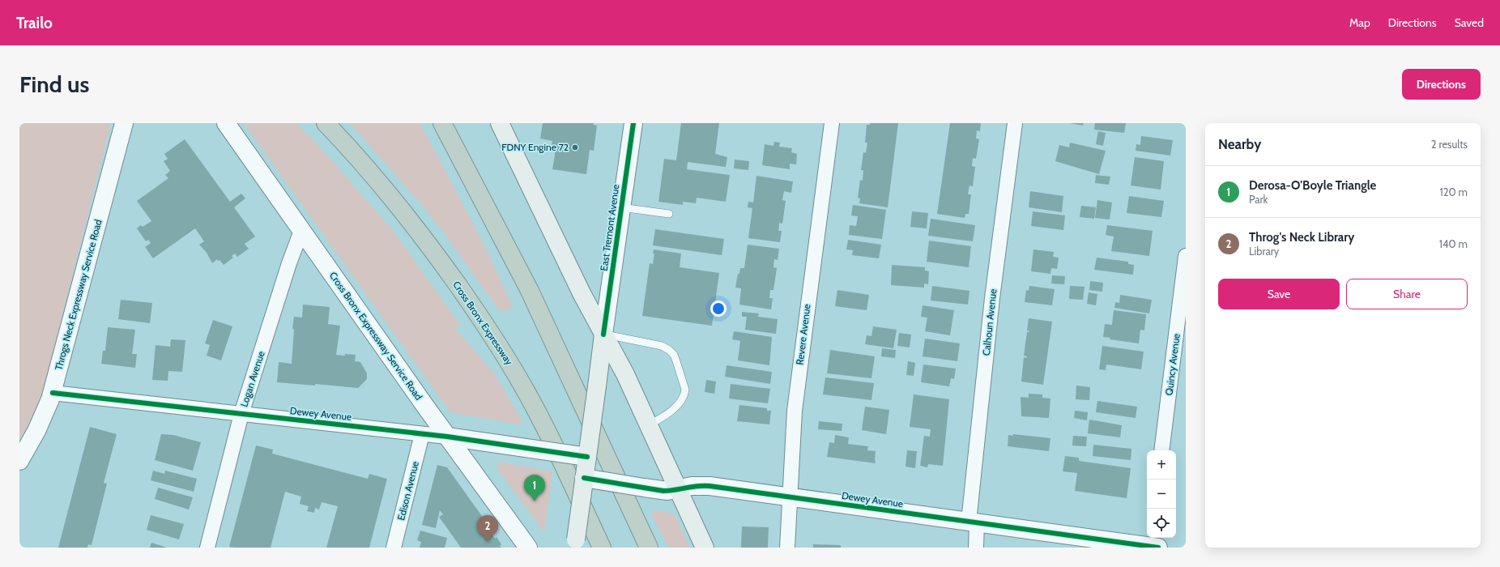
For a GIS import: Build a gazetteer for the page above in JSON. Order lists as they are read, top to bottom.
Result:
{
  "streets": {
    "highway": ["Cross Bronx Expressway"],
    "main road": ["East Tremont Avenue"],
    "street": [
      "Throgs Neck Expressway Service Road",
      "Calhoun Avenue",
      "Revere Avenue",
      "Cross Bronx Expressway Service Road",
      "Quincy Avenue",
      "Logan Avenue",
      "Dewey Avenue",
      "Edison Avenue"
    ]
  },
  "crossings": [
    ["East Tremont Avenue", "Dewey Avenue"],
    ["Throgs Neck Expressway Service Road", "Dewey Avenue"],
    ["Calhoun Avenue", "Dewey Avenue"],
    ["Revere Avenue", "Dewey Avenue"],
    ["Cross Bronx Expressway Service Road", "Logan Avenue"],
    ["Cross Bronx Expressway Service Road", "Dewey Avenue"],
    ["Logan Avenue", "Dewey Avenue"],
    ["Dewey Avenue", "Edison Avenue"]
  ],
  "places": ["FDNY Engine 72"],
  "page": {
    "header": "Trailo",
    "nav": ["Map", "Directions", "Saved"],
    "buttons": [
      "Directions",
      ["Save", "Share"]
    ],
    "title": "Find us",
    "heading": ["Nearby", "2 results"],
    "list": [
      {
        "mark": "1",
        "name": "Derosa-O'Boyle Triangle",
        "note": "Park",
        "value": "120 m"
      },
      {
        "mark": "2",
        "name": "Throg's Neck Library",
        "note": "Library",
        "value": "140 m"
      }
    ],
    "map_buttons": ["+", "−"],
    "pins": ["1", "2"]
  }
}
